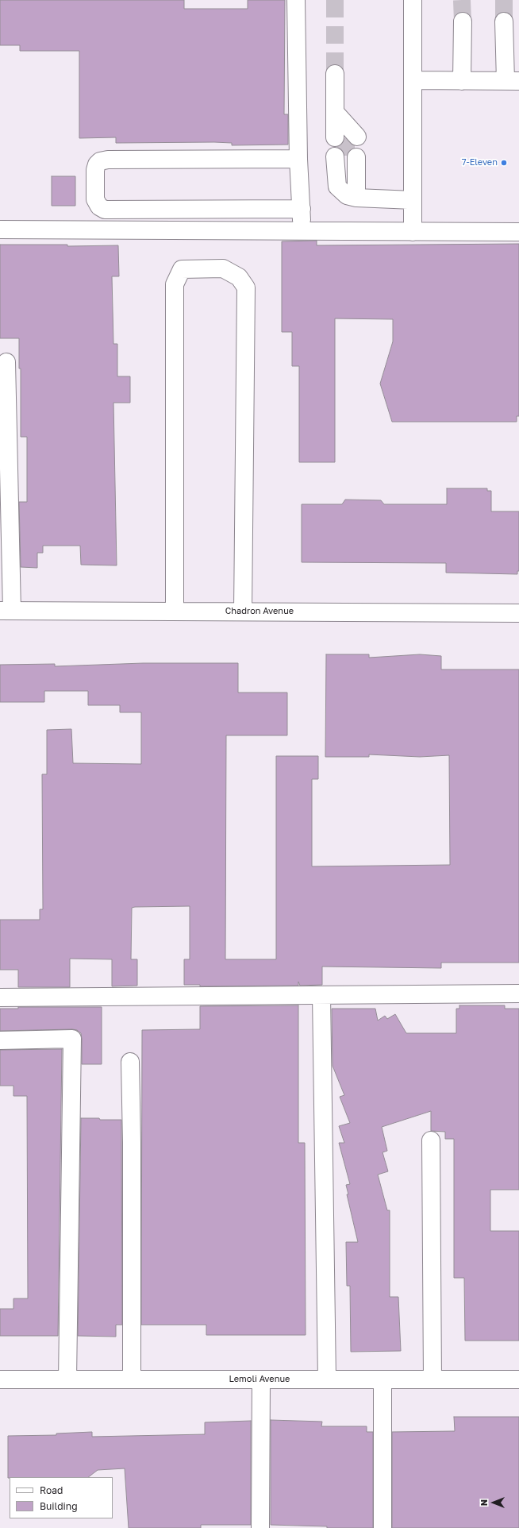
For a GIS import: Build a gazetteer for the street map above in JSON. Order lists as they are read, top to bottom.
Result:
{
  "streets": {
    "street": ["Chadron Avenue", "Lemoli Avenue"]
  },
  "places": ["7-Eleven"],
  "legend": ["Road", "Building"],
  "north": "left"
}
